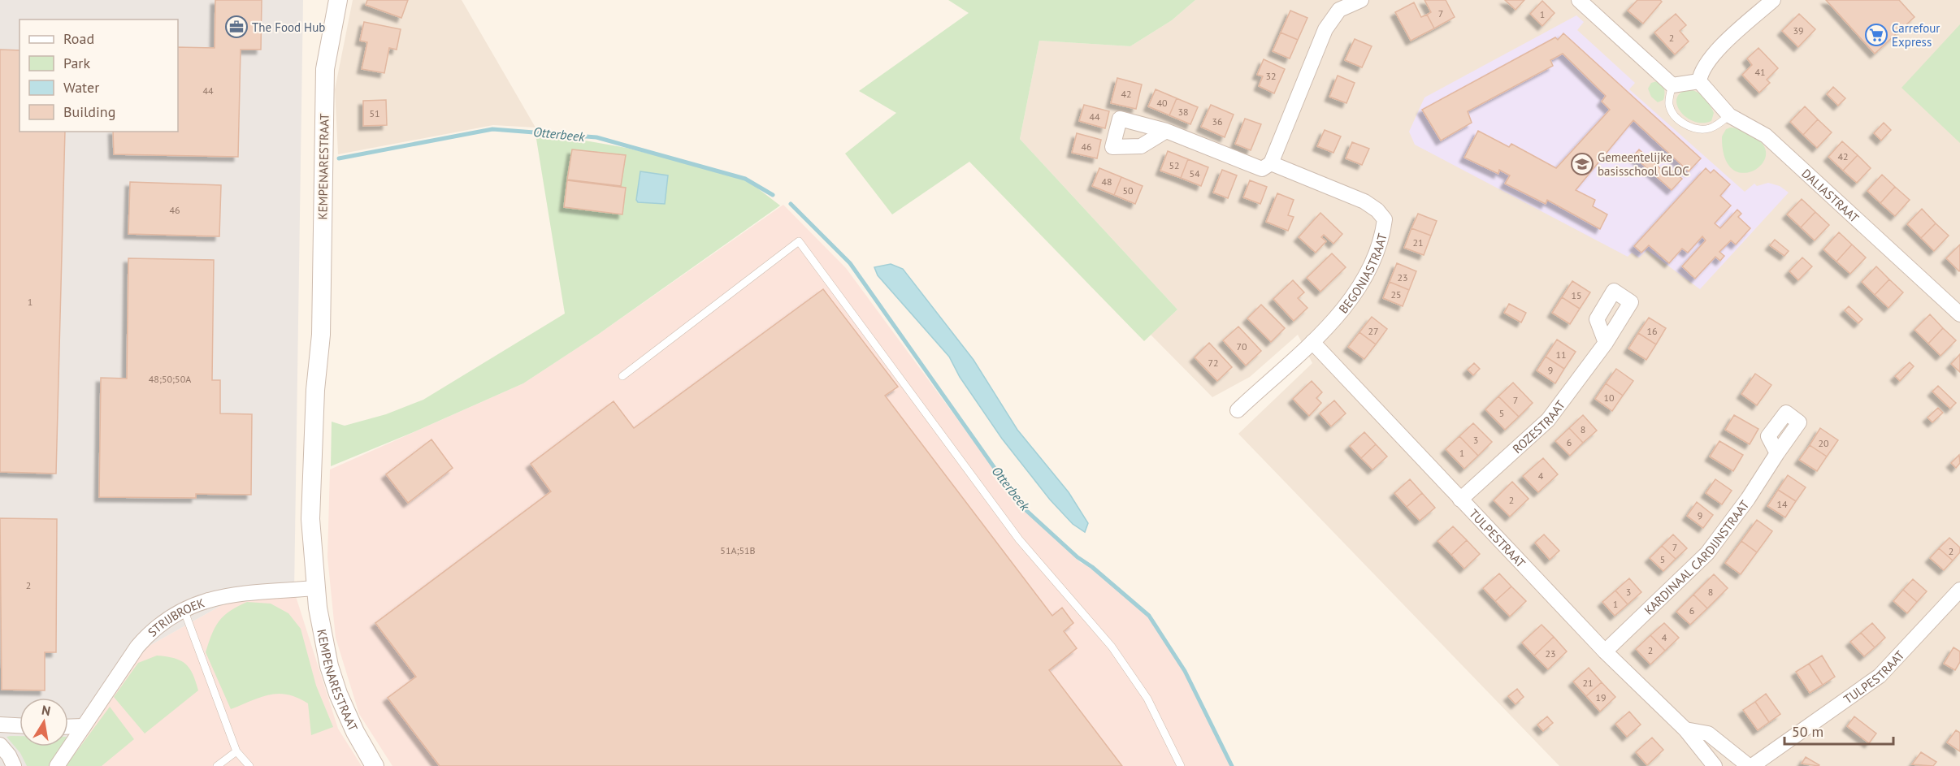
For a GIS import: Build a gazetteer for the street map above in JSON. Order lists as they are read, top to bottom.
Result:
{
  "streets": {
    "street": [
      "KEMPENARESTRAAT",
      "DALIASTRAAT",
      "BEGONIASTRAAT",
      "ROZESTRAAT",
      "TULPESTRAAT",
      "KARDINAAL CARDIJNSTRAAT",
      "STRIJBROEK"
    ]
  },
  "crossings": [
    ["KEMPENARESTRAAT", "STRIJBROEK"],
    ["BEGONIASTRAAT", "TULPESTRAAT"],
    ["ROZESTRAAT", "TULPESTRAAT"],
    ["TULPESTRAAT", "KARDINAAL CARDIJNSTRAAT"]
  ],
  "water": ["Otterbeek"],
  "places": {
    "office": ["The Food Hub"],
    "supermarket": ["Carrefour Express"],
    "school or university": ["Gemeentelijke basisschool GLOC"]
  },
  "house_numbers": [
    "7",
    "1",
    "39",
    "2",
    "41",
    "32",
    "44",
    "42",
    "40",
    "38",
    "51",
    "44",
    "36",
    "46",
    "42",
    "52",
    "54",
    "48",
    "50",
    "46",
    "21",
    "23",
    "25",
    "15",
    "1",
    "27",
    "16",
    "70",
    "11",
    "72",
    "9",
    "48;50;50A",
    "10",
    "7",
    "5",
    "8",
    "3",
    "6",
    "20",
    "1",
    "4",
    "2",
    "14",
    "9",
    "7",
    "51A;51B",
    "2",
    "5",
    "2",
    "3",
    "8",
    "1",
    "6",
    "4",
    "2",
    "23",
    "21",
    "19"
  ],
  "legend": [
    "Road",
    "Park",
    "Water",
    "Building"
  ],
  "scale_bar": "50 m",
  "north": "top"
}
